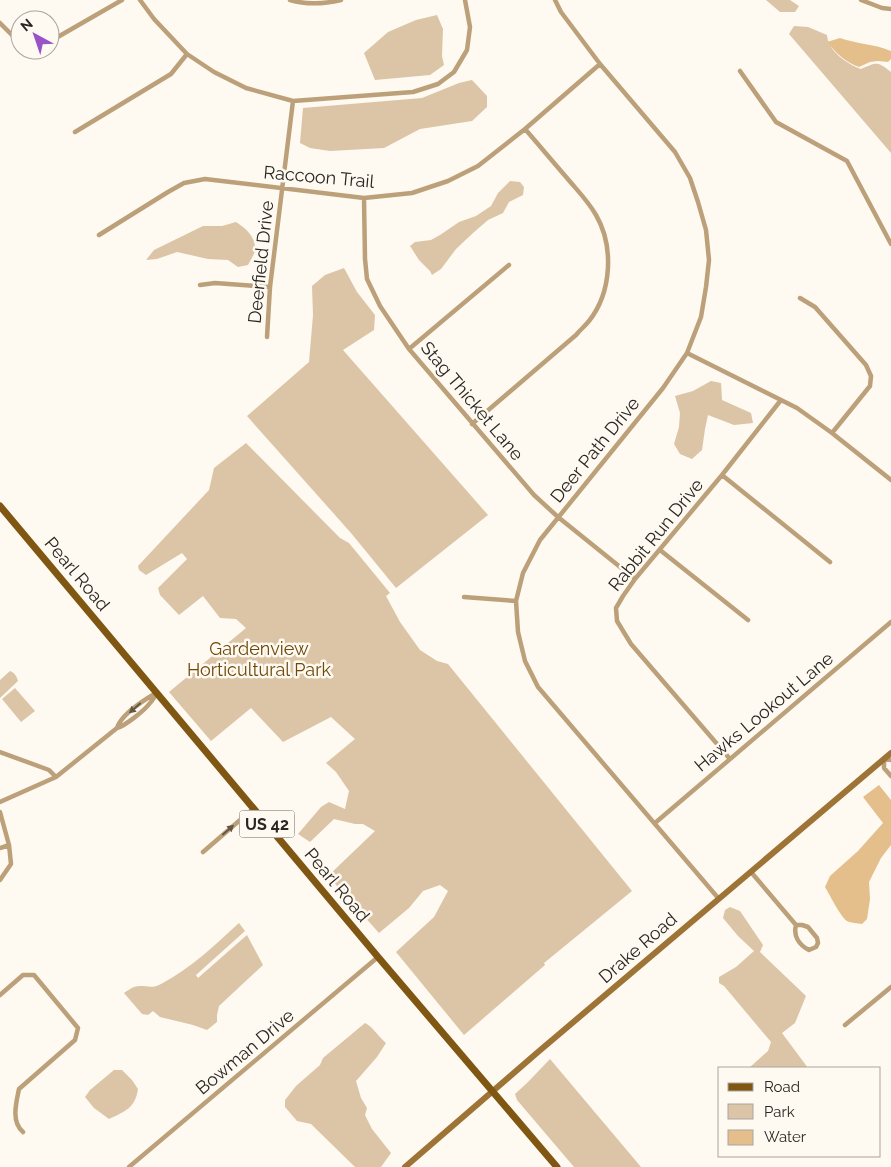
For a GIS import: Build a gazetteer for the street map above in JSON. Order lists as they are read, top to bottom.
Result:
{
  "streets": {
    "main road": ["Pearl Road", "US 42"],
    "street": [
      "Raccoon Trail",
      "Deerfield Drive",
      "Stag Thicket Lane",
      "Deer Path Drive",
      "Rabbit Run Drive",
      "Hawks Lookout Lane",
      "Drake Road",
      "Bowman Drive"
    ]
  },
  "crossings": [
    ["Raccoon Trail", "Deerfield Drive"],
    ["Raccoon Trail", "Stag Thicket Lane"],
    ["Raccoon Trail", "Deer Path Drive"],
    ["Stag Thicket Lane", "Deer Path Drive"],
    ["Stag Thicket Lane", "Rabbit Run Drive"],
    ["Deer Path Drive", "Hawks Lookout Lane"],
    ["Deer Path Drive", "Drake Road"],
    ["Rabbit Run Drive", "Hawks Lookout Lane"],
    ["Pearl Road", "Drake Road"],
    ["Pearl Road", "Bowman Drive"]
  ],
  "parks": ["Gardenview Horticultural Park"],
  "legend": ["Road", "Park", "Water"],
  "north": "top left"
}
